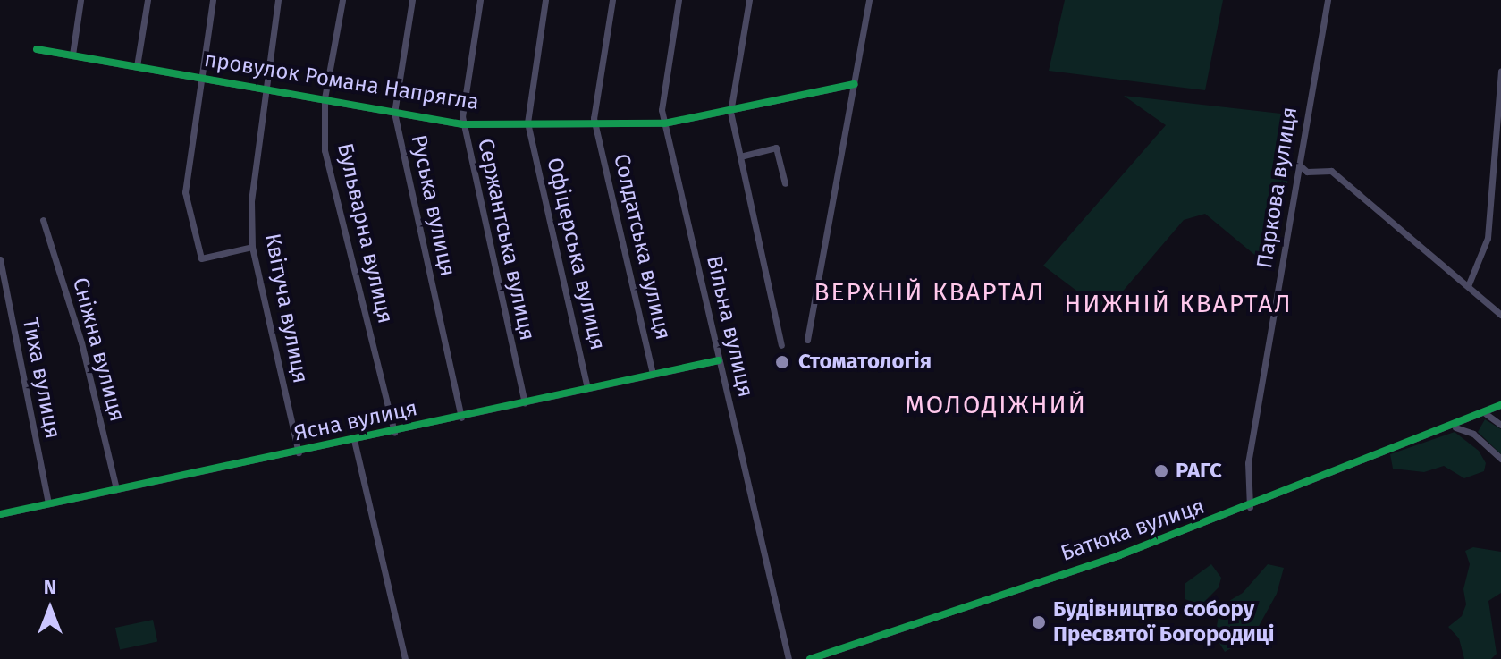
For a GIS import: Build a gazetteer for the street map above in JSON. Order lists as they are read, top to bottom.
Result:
{
  "streets": {
    "street": [
      "провулок Романа Напрягла",
      "Паркова вулиця",
      "Руська вулиця",
      "Бульварна вулиця",
      "Сержантська вулиця",
      "Солдатська вулиця",
      "Офіцерська вулиця",
      "Квітуча вулиця",
      "Вільна вулиця",
      "Сніжна вулиця",
      "Тиха вулиця",
      "Ясна вулиця",
      "Батюка вулиця"
    ]
  },
  "crossings": [
    ["провулок Романа Напрягла", "Руська вулиця"],
    ["провулок Романа Напрягла", "Бульварна вулиця"],
    ["провулок Романа Напрягла", "Сержантська вулиця"],
    ["провулок Романа Напрягла", "Солдатська вулиця"],
    ["провулок Романа Напрягла", "Офіцерська вулиця"],
    ["провулок Романа Напрягла", "Квітуча вулиця"],
    ["провулок Романа Напрягла", "Вільна вулиця"],
    ["Паркова вулиця", "Батюка вулиця"],
    ["Руська вулиця", "Ясна вулиця"],
    ["Бульварна вулиця", "Ясна вулиця"],
    ["Сержантська вулиця", "Ясна вулиця"],
    ["Солдатська вулиця", "Ясна вулиця"],
    ["Офіцерська вулиця", "Ясна вулиця"],
    ["Квітуча вулиця", "Ясна вулиця"],
    ["Вільна вулиця", "Ясна вулиця"],
    ["Сніжна вулиця", "Ясна вулиця"],
    ["Тиха вулиця", "Ясна вулиця"]
  ],
  "districts": ["ВЕРХНІЙ КВАРТАЛ", "НИЖНІЙ КВАРТАЛ", "МОЛОДІЖНИЙ"],
  "places": ["Стоматологія", "РАГС", "Будівництво собору Пресвятої Богородиці"],
  "north": "top"
}
